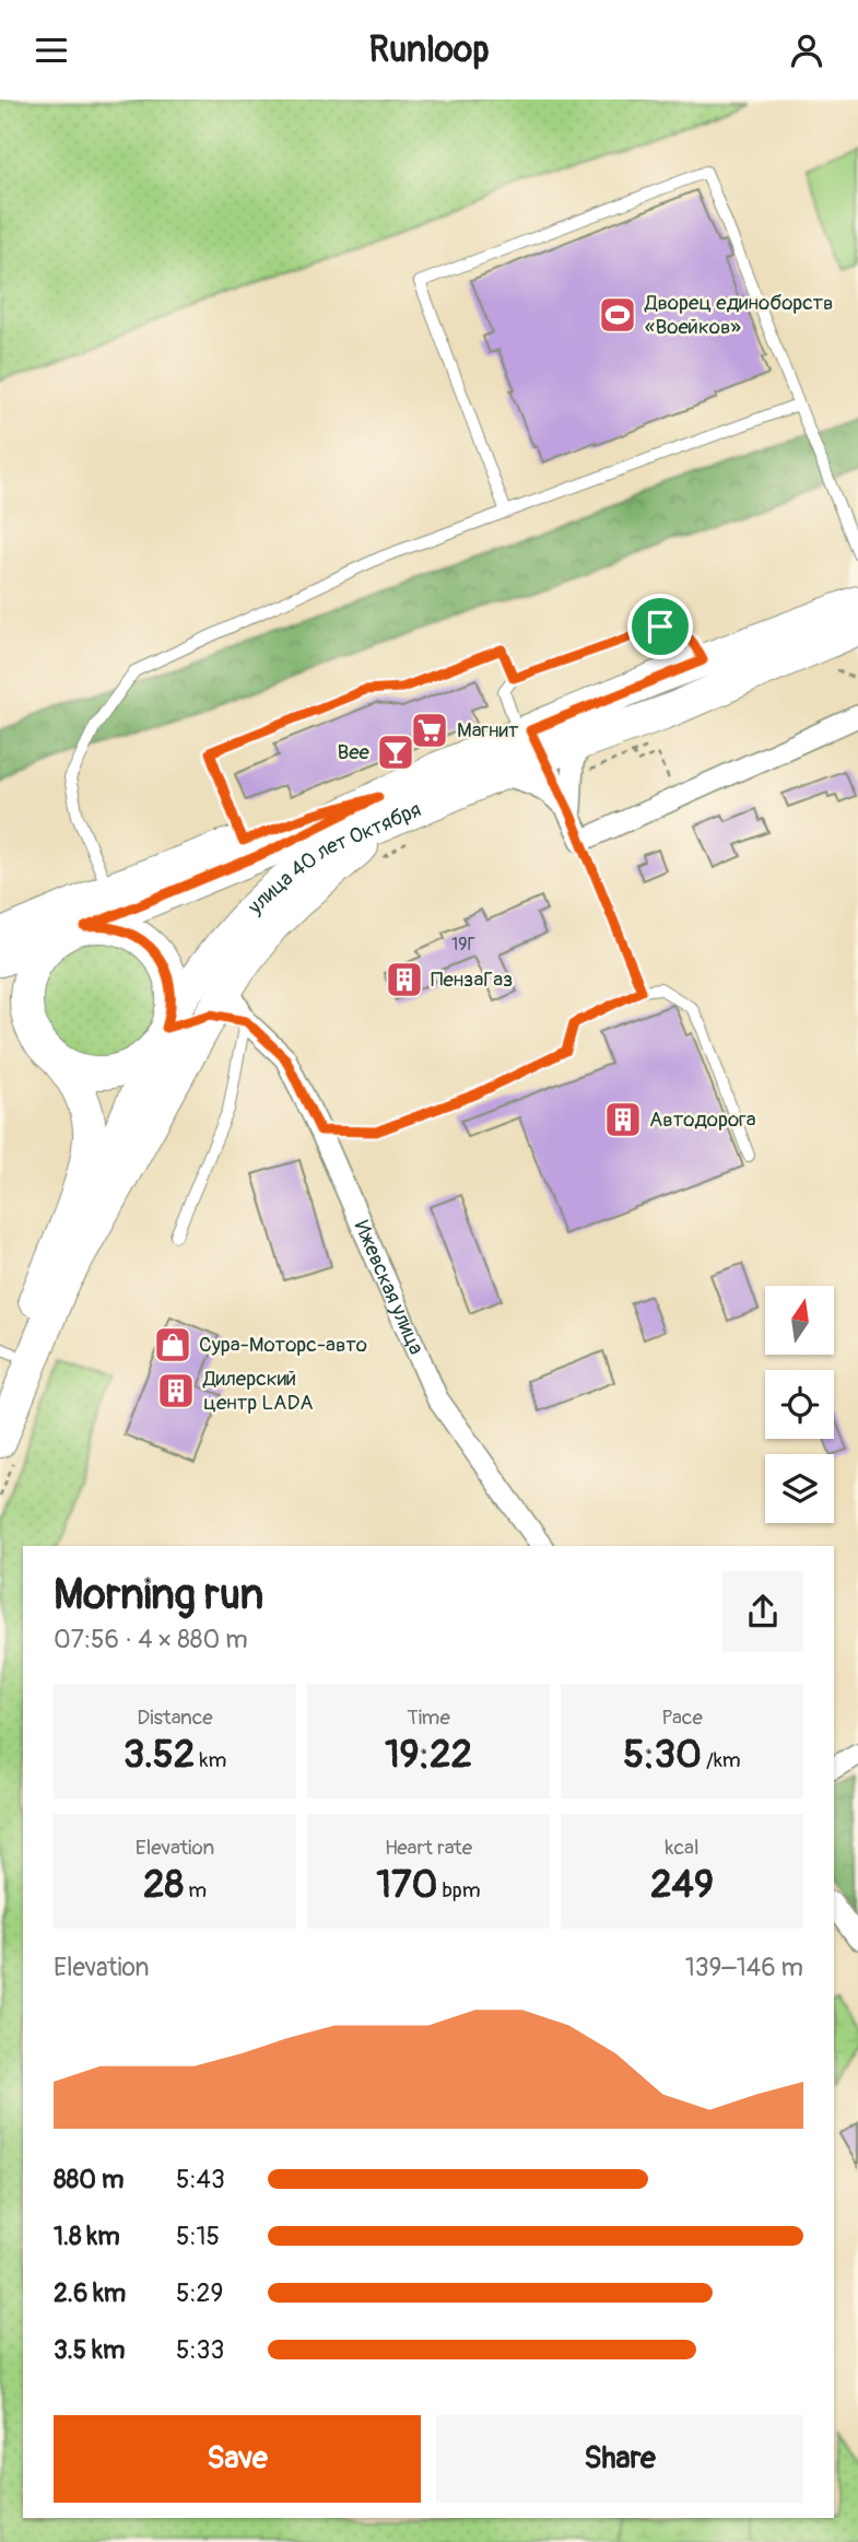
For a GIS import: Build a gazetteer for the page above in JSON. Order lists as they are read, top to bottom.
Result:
{
  "streets": {
    "main road": ["улица 40 лет Октября"],
    "street": ["Ижевская улица"]
  },
  "places": {
    "sports": ["Дворец единоборств «Воейков»"],
    "supermarket": ["Магнит"],
    "bar": ["Bee"],
    "building": ["ПензаГаз", "Автодорога", "Дилерский центр LADA"],
    "shop": ["Сура-Моторс-авто"]
  },
  "house_numbers": ["19Г"],
  "north": "top",
  "page": {
    "header": "Runloop",
    "heading": ["Morning run", "07:56 · 4 × 880 m"],
    "stats": [
      ["Distance", "3.52 km"],
      ["Time", "19:22"],
      ["Pace", "5:30 /km"],
      ["Elevation", "28 m"],
      ["Heart rate", "170 bpm"],
      ["kcal", "249"]
    ],
    "chart": ["Elevation", "139–146 m"],
    "list": [
      {
        "name": "880 m",
        "note": "5:43"
      },
      {
        "name": "1.8 km",
        "note": "5:15"
      },
      {
        "name": "2.6 km",
        "note": "5:29"
      },
      {
        "name": "3.5 km",
        "note": "5:33"
      }
    ],
    "buttons": ["Save", "Share"]
  }
}
